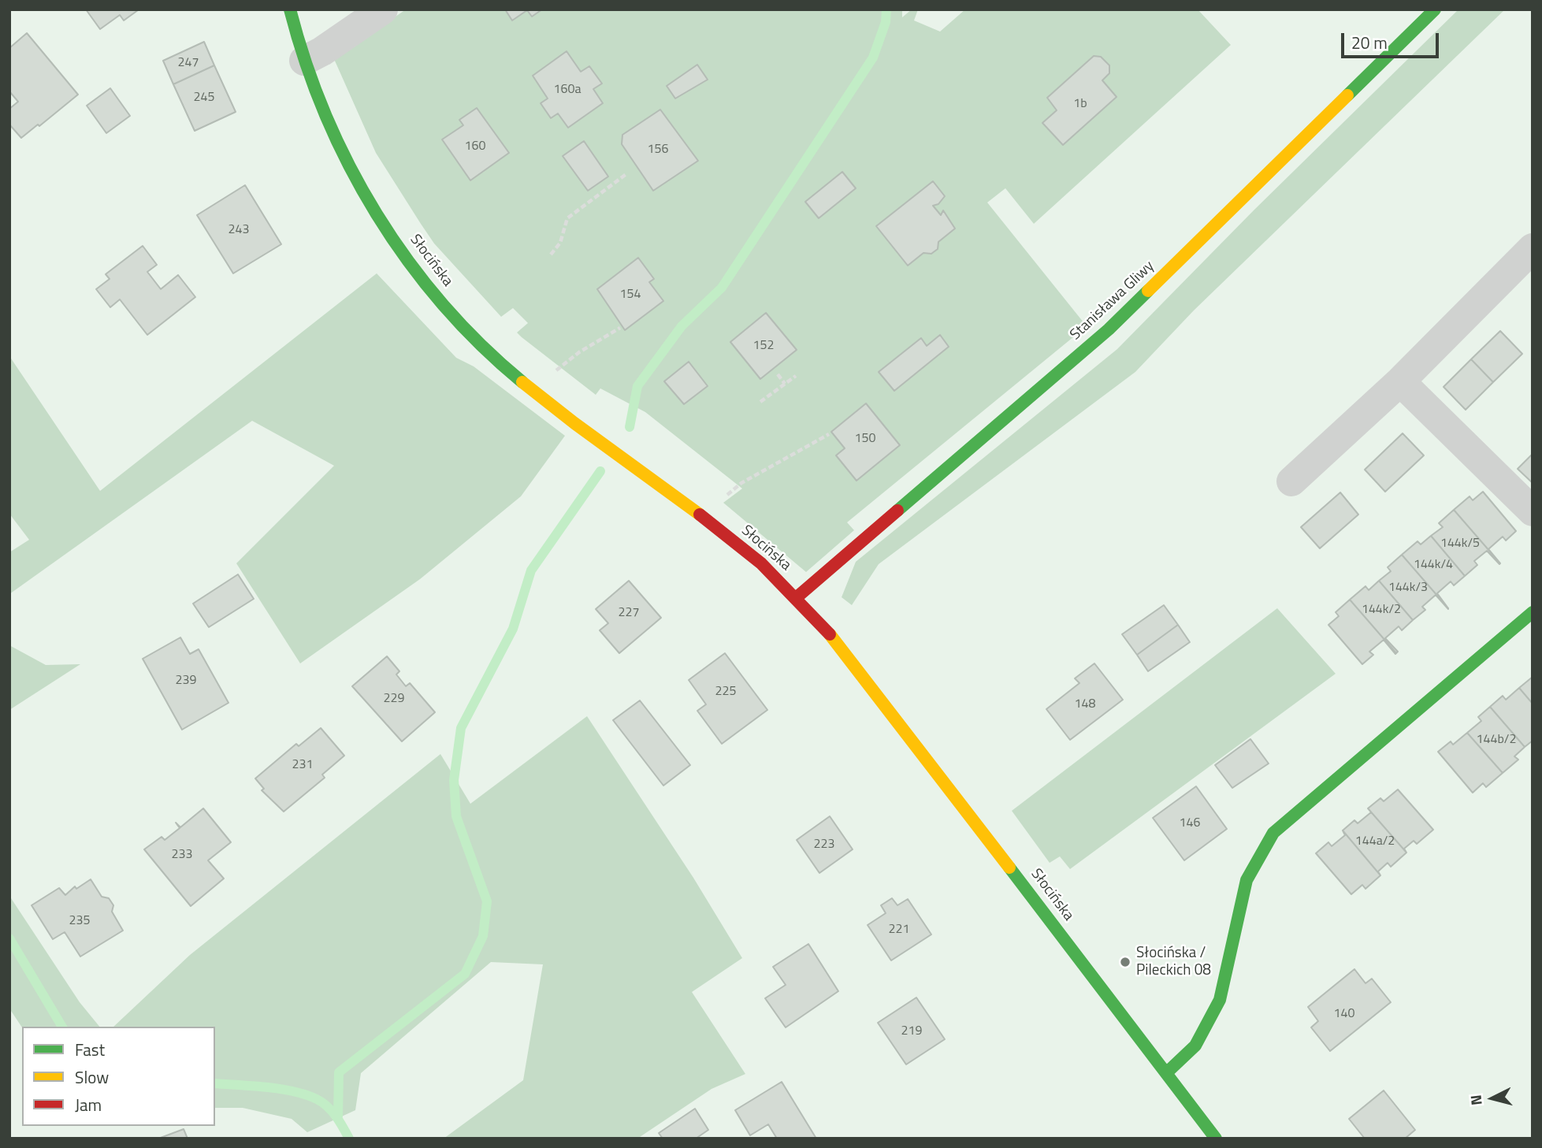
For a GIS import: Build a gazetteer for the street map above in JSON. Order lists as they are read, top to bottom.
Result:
{
  "streets": {
    "street": ["Słocińska", "Stanisława Gliwy"]
  },
  "crossings": [
    ["Słocińska", "Stanisława Gliwy"]
  ],
  "places": ["Słocińska / Pileckich 08"],
  "house_numbers": [
    "247",
    "160a",
    "245",
    "1b",
    "160",
    "156",
    "243",
    "154",
    "152",
    "150",
    "144k/5",
    "144k/4",
    "144k/3",
    "144k/2",
    "227",
    "239",
    "225",
    "229",
    "148",
    "144b/2",
    "231",
    "146",
    "144a/2",
    "223",
    "233",
    "235",
    "221",
    "140",
    "219"
  ],
  "legend": ["Fast", "Slow", "Jam"],
  "scale_bar": "20 m",
  "north": "left"
}
